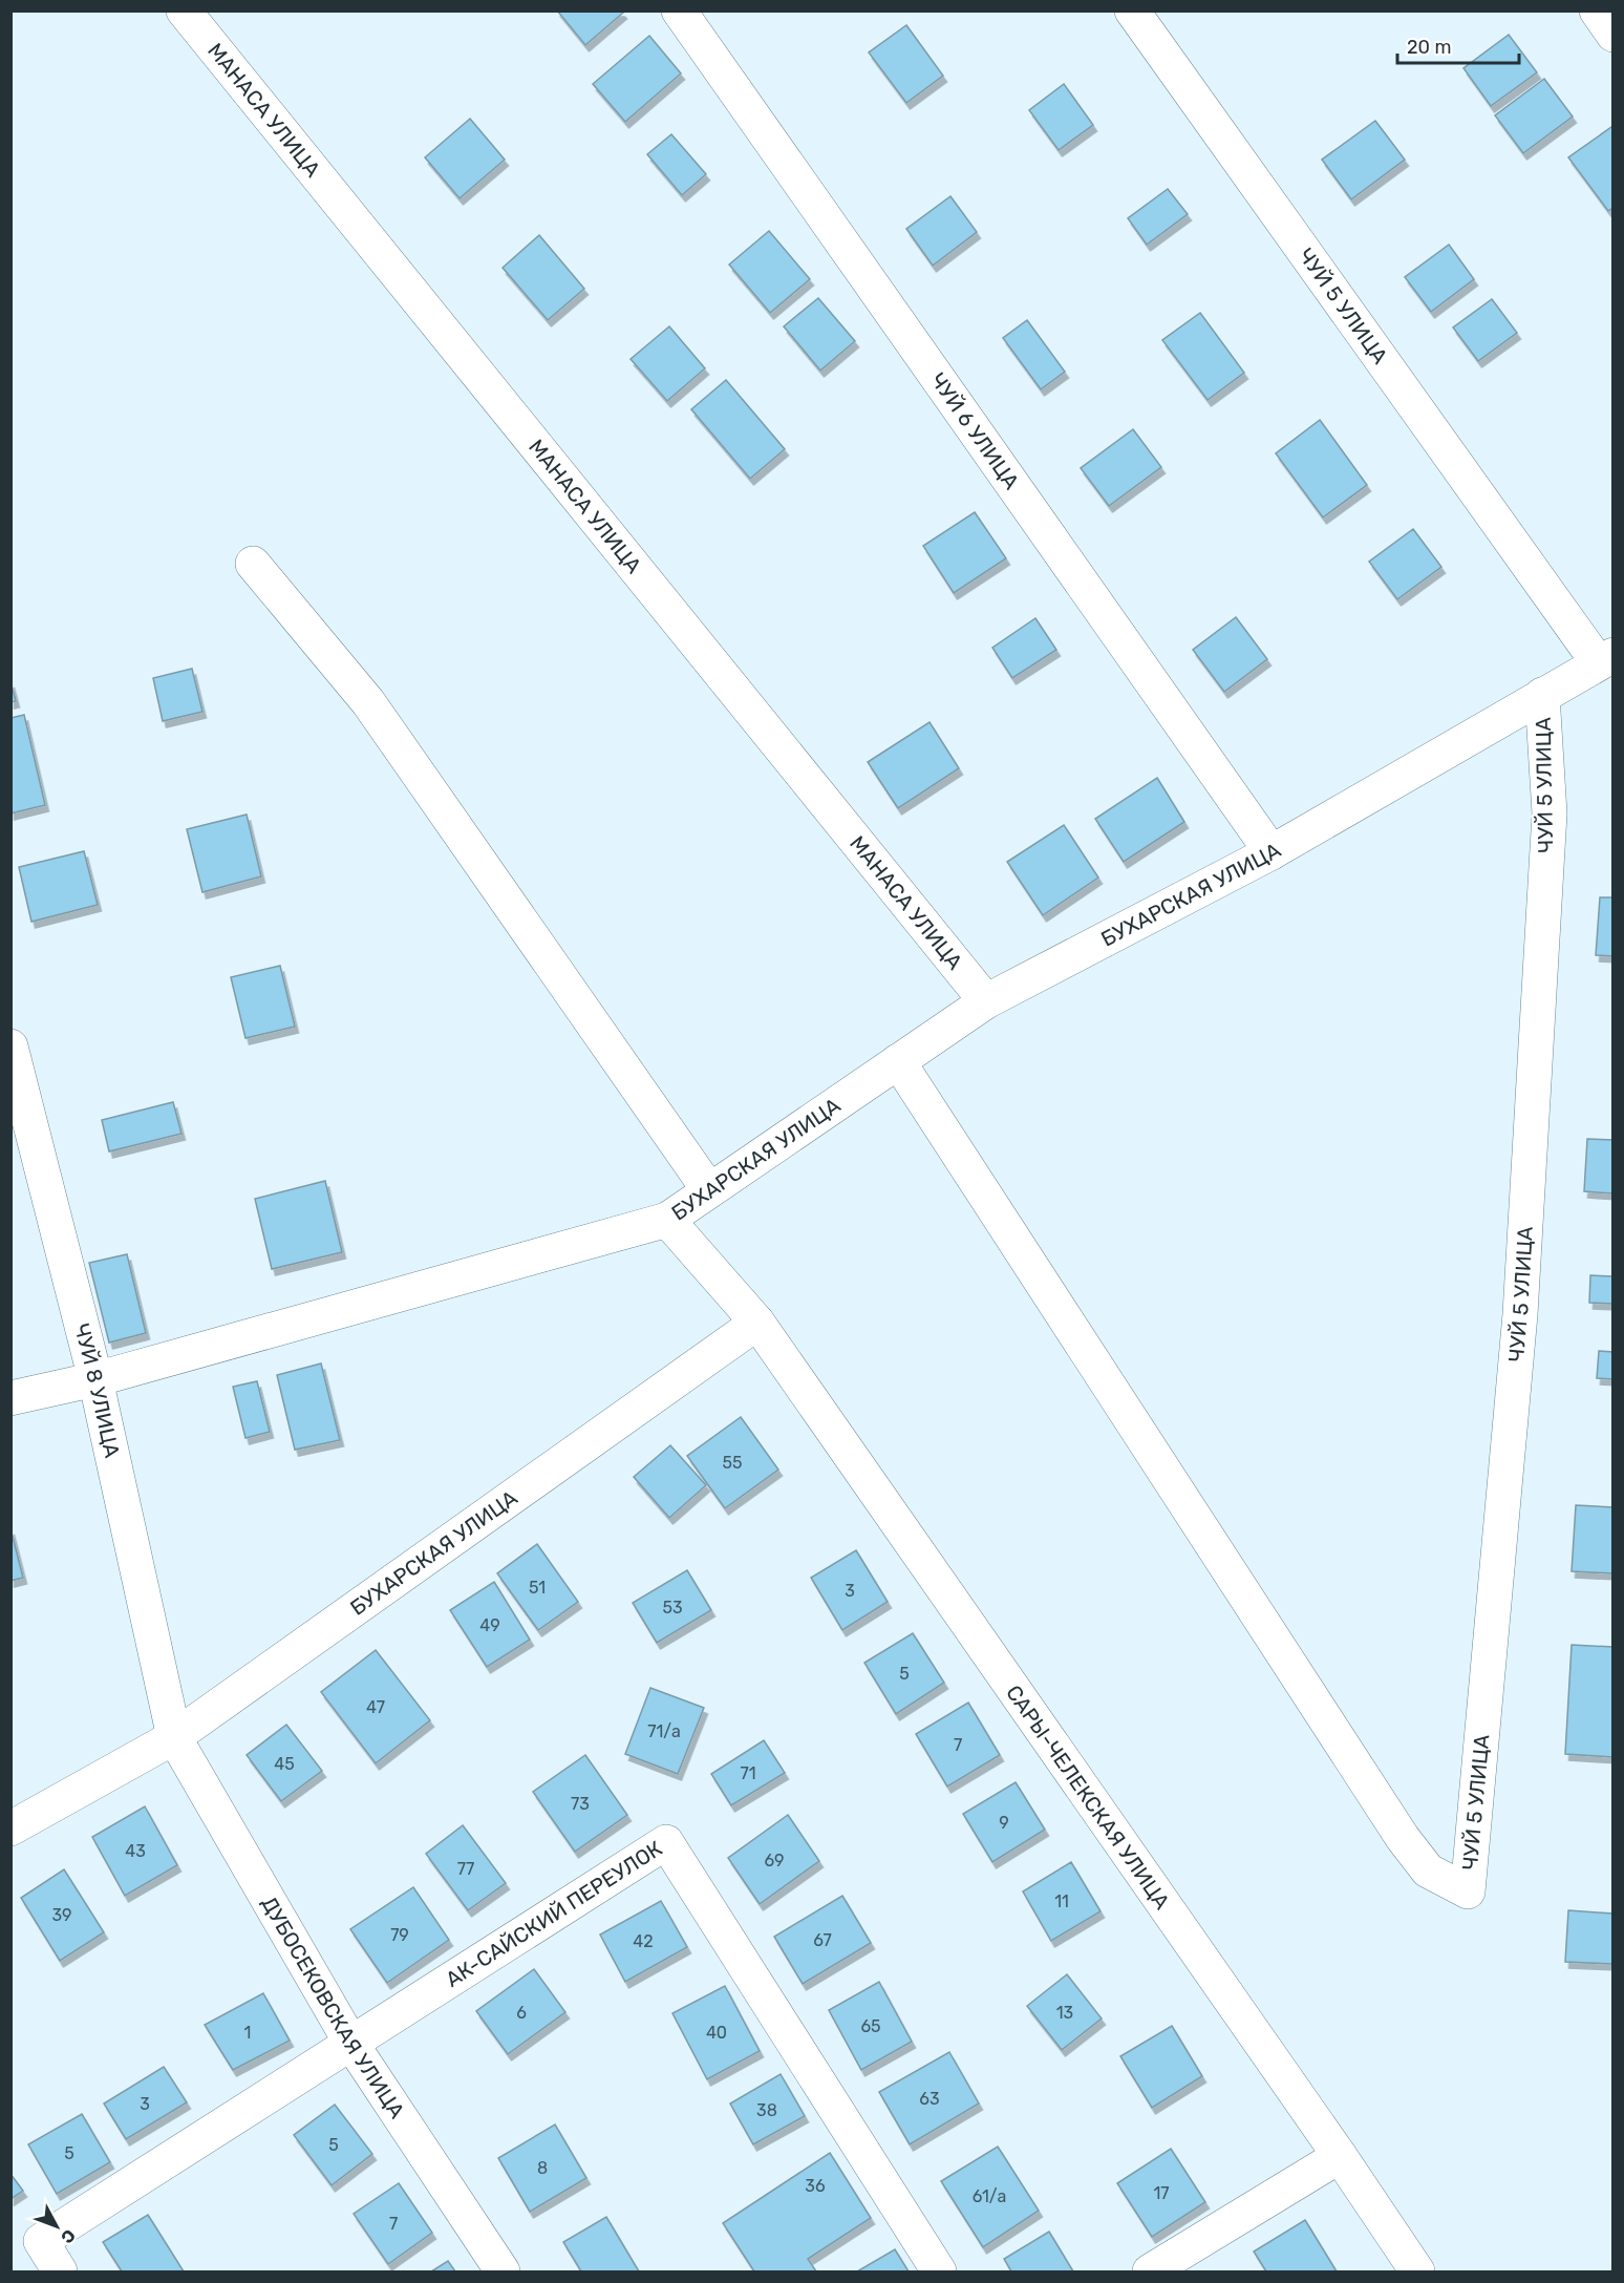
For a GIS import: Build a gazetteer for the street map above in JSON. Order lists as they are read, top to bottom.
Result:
{
  "streets": {
    "street": [
      "МАНАСА УЛИЦА",
      "ЧУЙ 5 УЛИЦА",
      "ЧУЙ 6 УЛИЦА",
      "БУХАРСКАЯ УЛИЦА",
      "ЧУЙ 8 УЛИЦА",
      "САРЫ-ЧЕЛЕКСКАЯ УЛИЦА",
      "АК-САЙСКИЙ ПЕРЕУЛОК",
      "ДУБОСЕКОВСКАЯ УЛИЦА"
    ]
  },
  "crossings": [
    ["МАНАСА УЛИЦА", "БУХАРСКАЯ УЛИЦА"],
    ["ЧУЙ 5 УЛИЦА", "БУХАРСКАЯ УЛИЦА"],
    ["ЧУЙ 6 УЛИЦА", "БУХАРСКАЯ УЛИЦА"],
    ["БУХАРСКАЯ УЛИЦА", "ЧУЙ 8 УЛИЦА"],
    ["БУХАРСКАЯ УЛИЦА", "САРЫ-ЧЕЛЕКСКАЯ УЛИЦА"],
    ["БУХАРСКАЯ УЛИЦА", "ДУБОСЕКОВСКАЯ УЛИЦА"],
    ["ЧУЙ 8 УЛИЦА", "ДУБОСЕКОВСКАЯ УЛИЦА"],
    ["АК-САЙСКИЙ ПЕРЕУЛОК", "ДУБОСЕКОВСКАЯ УЛИЦА"]
  ],
  "house_numbers": [
    "55",
    "51",
    "3",
    "53",
    "49",
    "5",
    "47",
    "71/а",
    "7",
    "45",
    "71",
    "73",
    "9",
    "43",
    "69",
    "77",
    "11",
    "39",
    "79",
    "67",
    "42",
    "6",
    "13",
    "65",
    "1",
    "40",
    "63",
    "3",
    "38",
    "5",
    "5",
    "8",
    "36",
    "17",
    "61/а",
    "7"
  ],
  "scale_bar": "20 m",
  "north": "bottom right"
}
